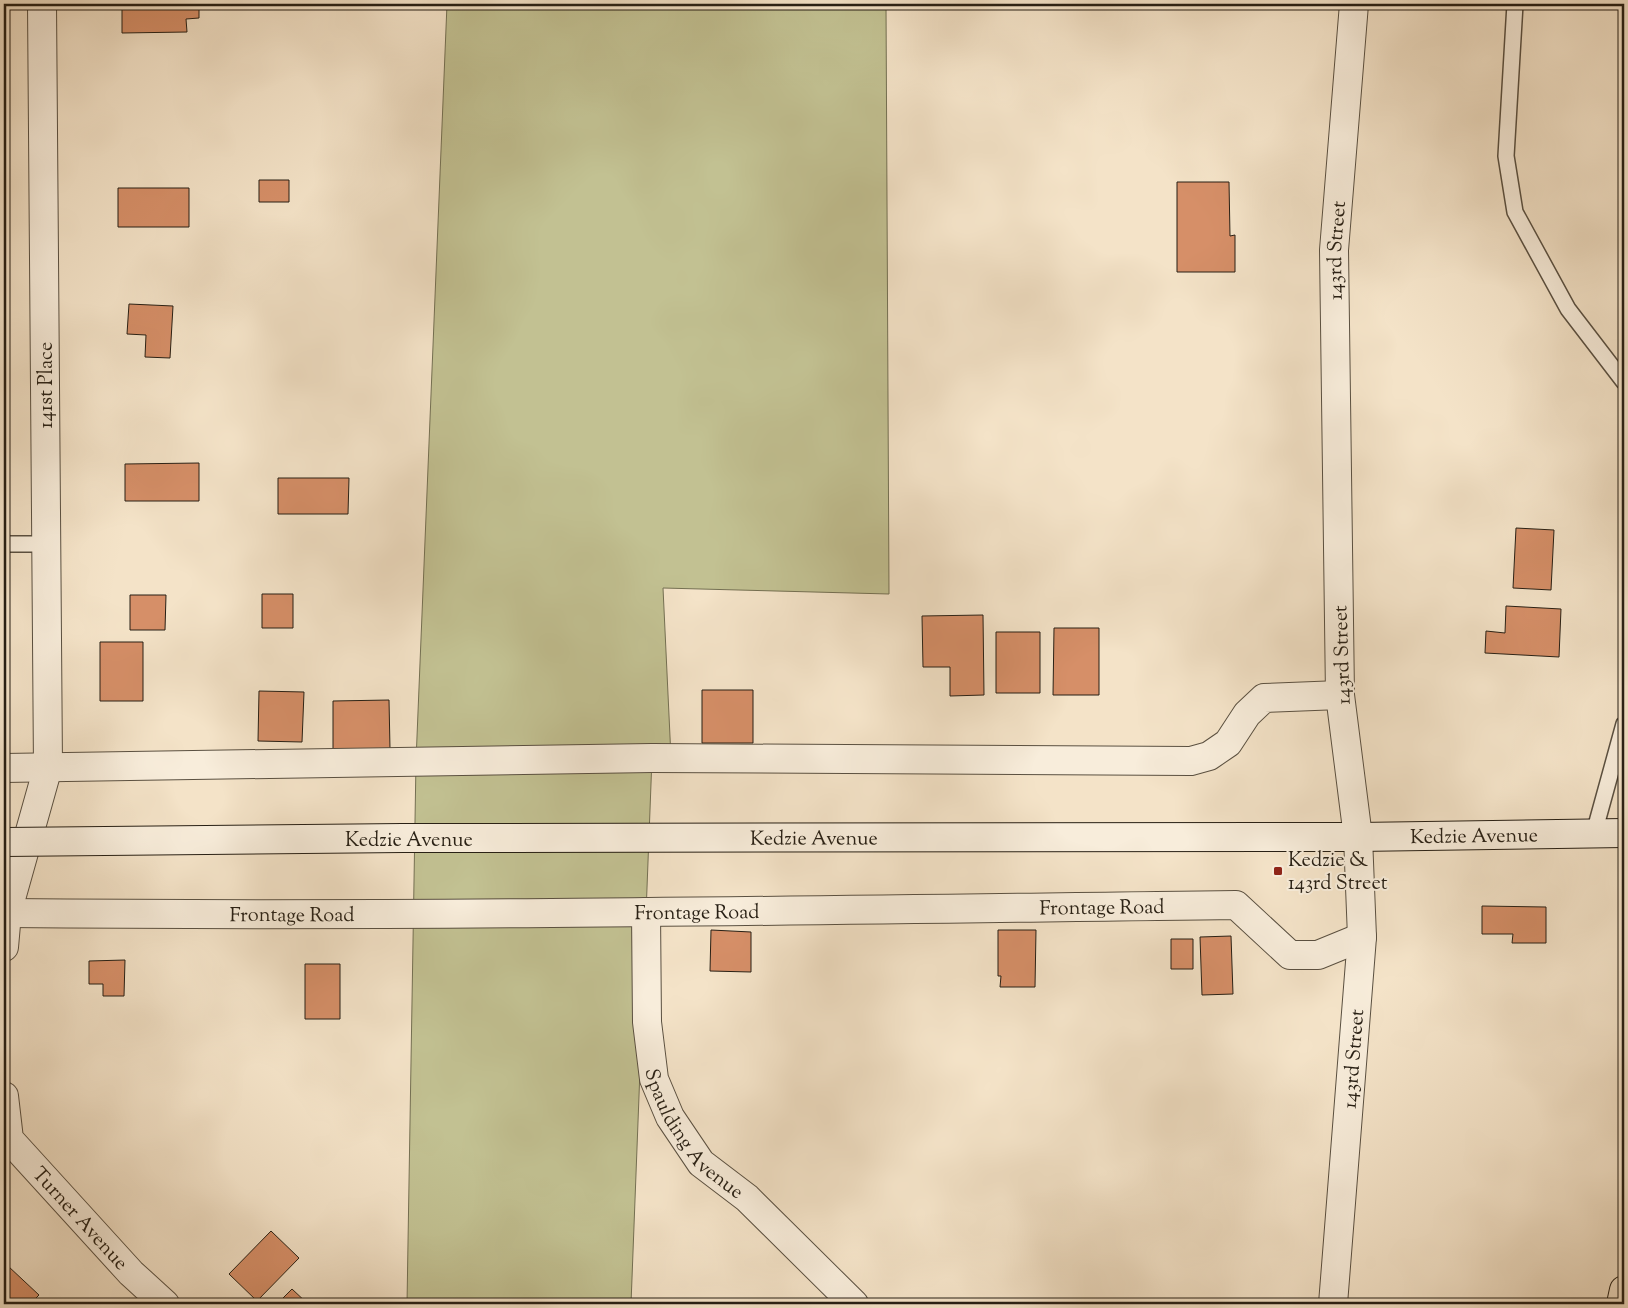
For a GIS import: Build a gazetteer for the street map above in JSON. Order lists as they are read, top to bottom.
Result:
{
  "streets": {
    "street": [
      "143rd Street",
      "141st Place",
      "Kedzie Avenue",
      "Frontage Road",
      "Spaulding Avenue",
      "Turner Avenue"
    ]
  },
  "crossings": [
    ["143rd Street", "Kedzie Avenue"],
    ["143rd Street", "Frontage Road"],
    ["Frontage Road", "Spaulding Avenue"]
  ],
  "places": {
    "transit": ["Kedzie & 143rd Street"]
  }
}
